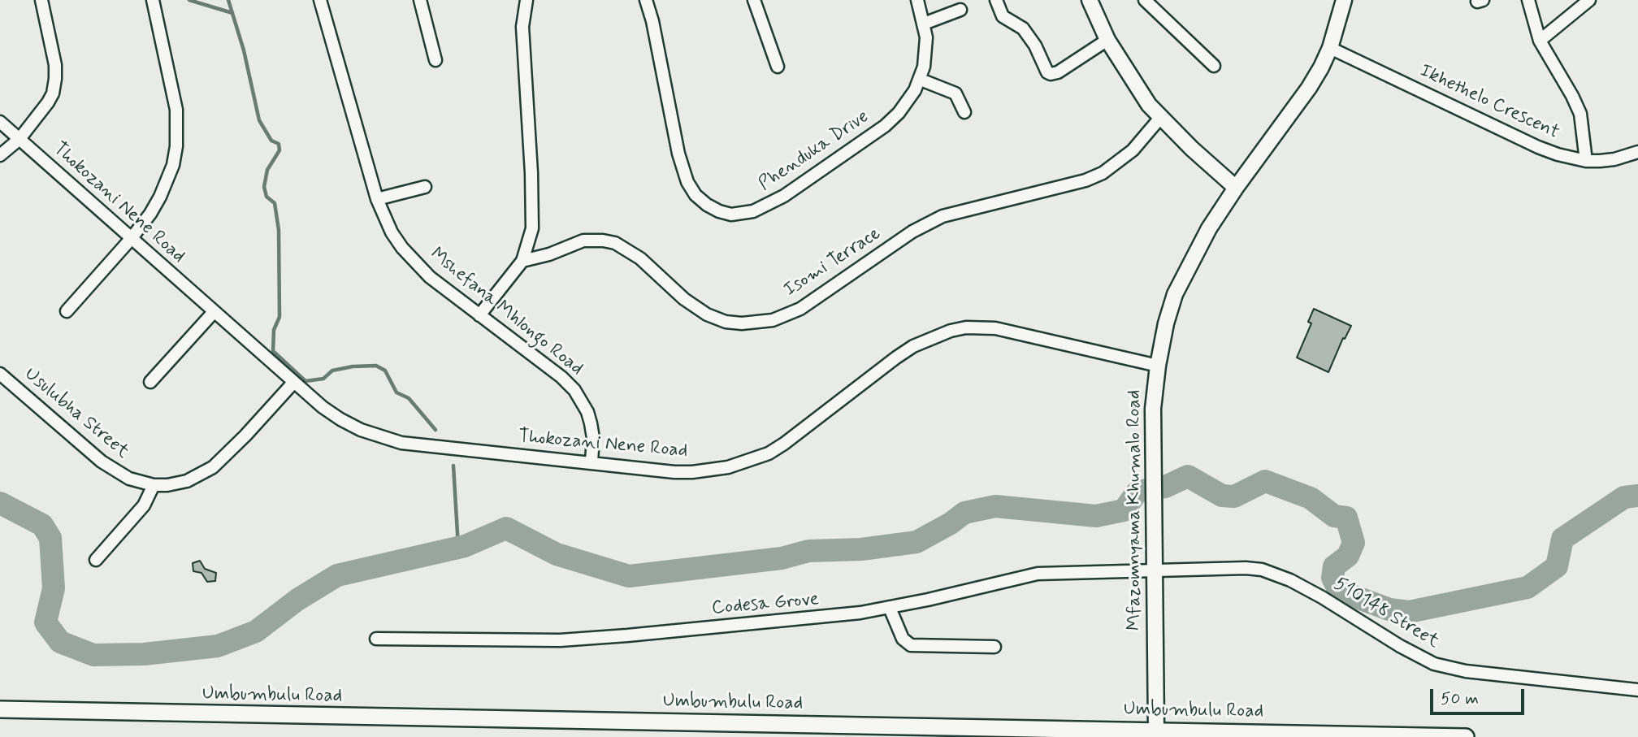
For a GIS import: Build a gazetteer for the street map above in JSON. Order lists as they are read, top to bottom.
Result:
{
  "streets": {
    "main road": ["Umbumbulu Road"],
    "street": [
      "Ikhethelo Crescent",
      "Phenduka Drive",
      "Thokozani Nene Road",
      "Isomi Terrace",
      "Mshefana Mhlongo Road",
      "Usulubha Street",
      "Mfazomnyama Khumalo Road",
      "Codesa Grove",
      "510148 Street"
    ]
  },
  "crossings": [
    ["Ikhethelo Crescent", "Mfazomnyama Khumalo Road"],
    ["Thokozani Nene Road", "Mshefana Mhlongo Road"],
    ["Thokozani Nene Road", "Usulubha Street"],
    ["Thokozani Nene Road", "Mfazomnyama Khumalo Road"],
    ["Mfazomnyama Khumalo Road", "Codesa Grove"],
    ["Mfazomnyama Khumalo Road", "510148 Street"],
    ["Mfazomnyama Khumalo Road", "Umbumbulu Road"],
    ["Codesa Grove", "510148 Street"]
  ],
  "scale_bar": "50 m"
}
